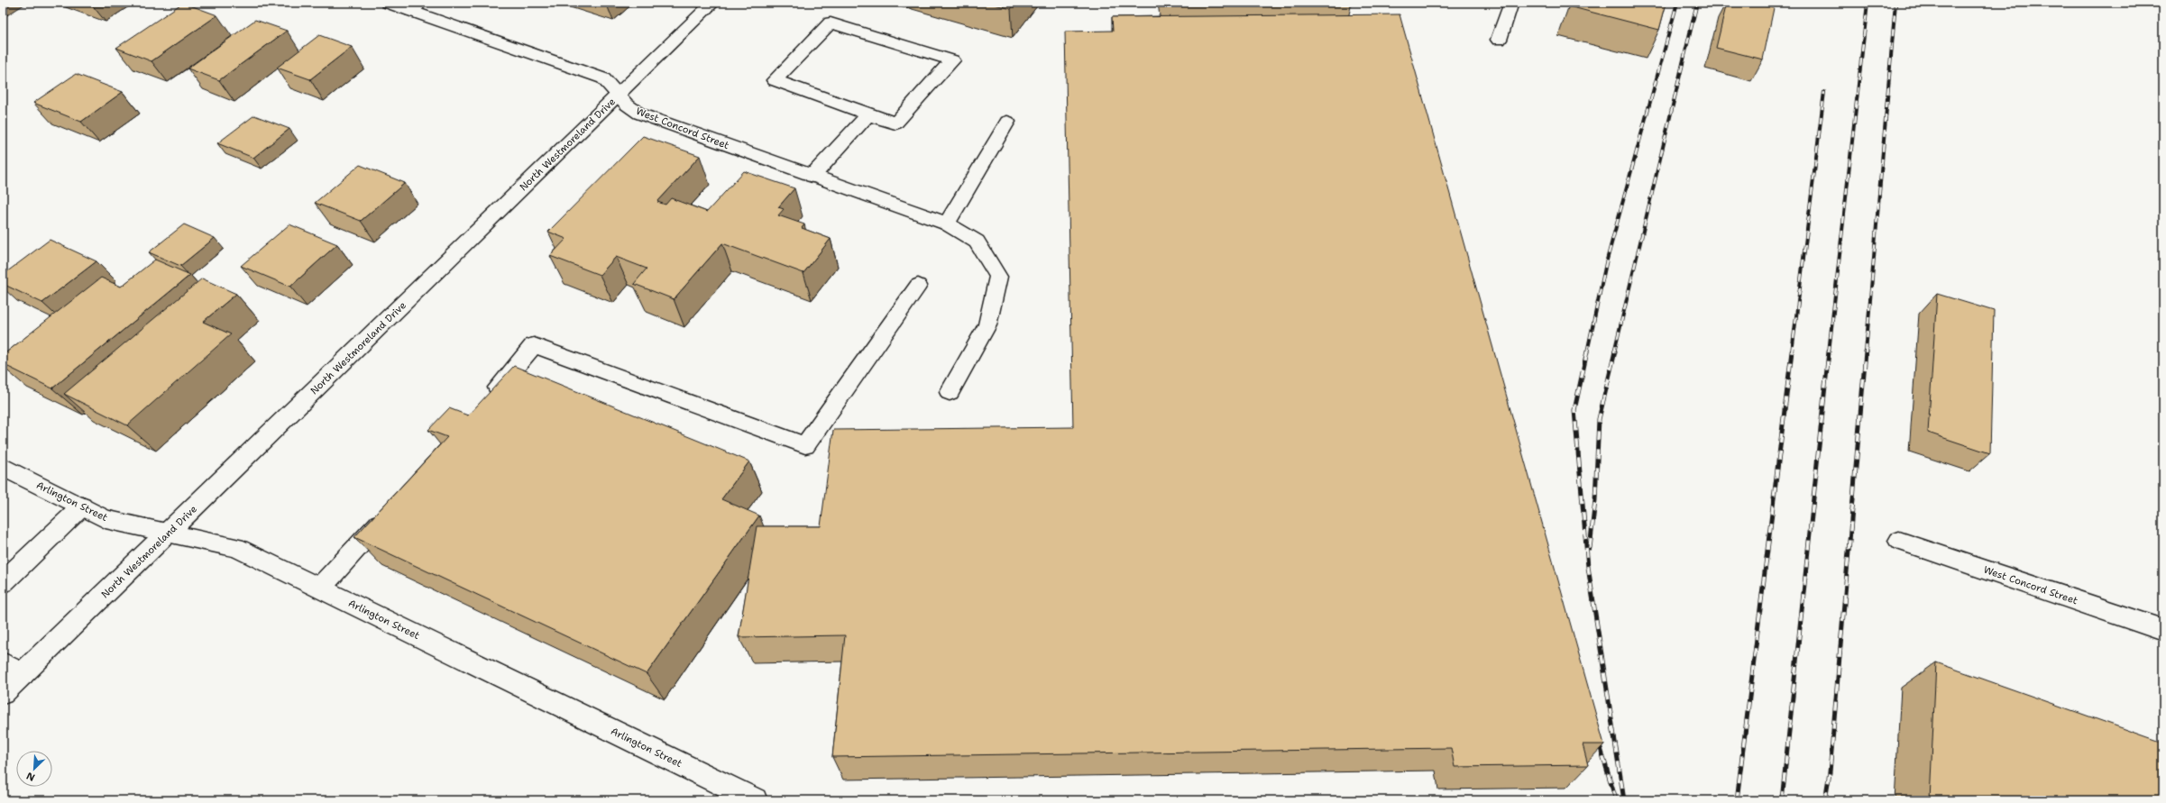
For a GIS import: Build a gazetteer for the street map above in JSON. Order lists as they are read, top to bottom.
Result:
{
  "streets": {
    "street": ["West Concord Street", "North Westmoreland Drive", "Arlington Street"]
  },
  "crossings": [
    ["West Concord Street", "North Westmoreland Drive"],
    ["North Westmoreland Drive", "Arlington Street"]
  ],
  "north": "bottom left"
}
